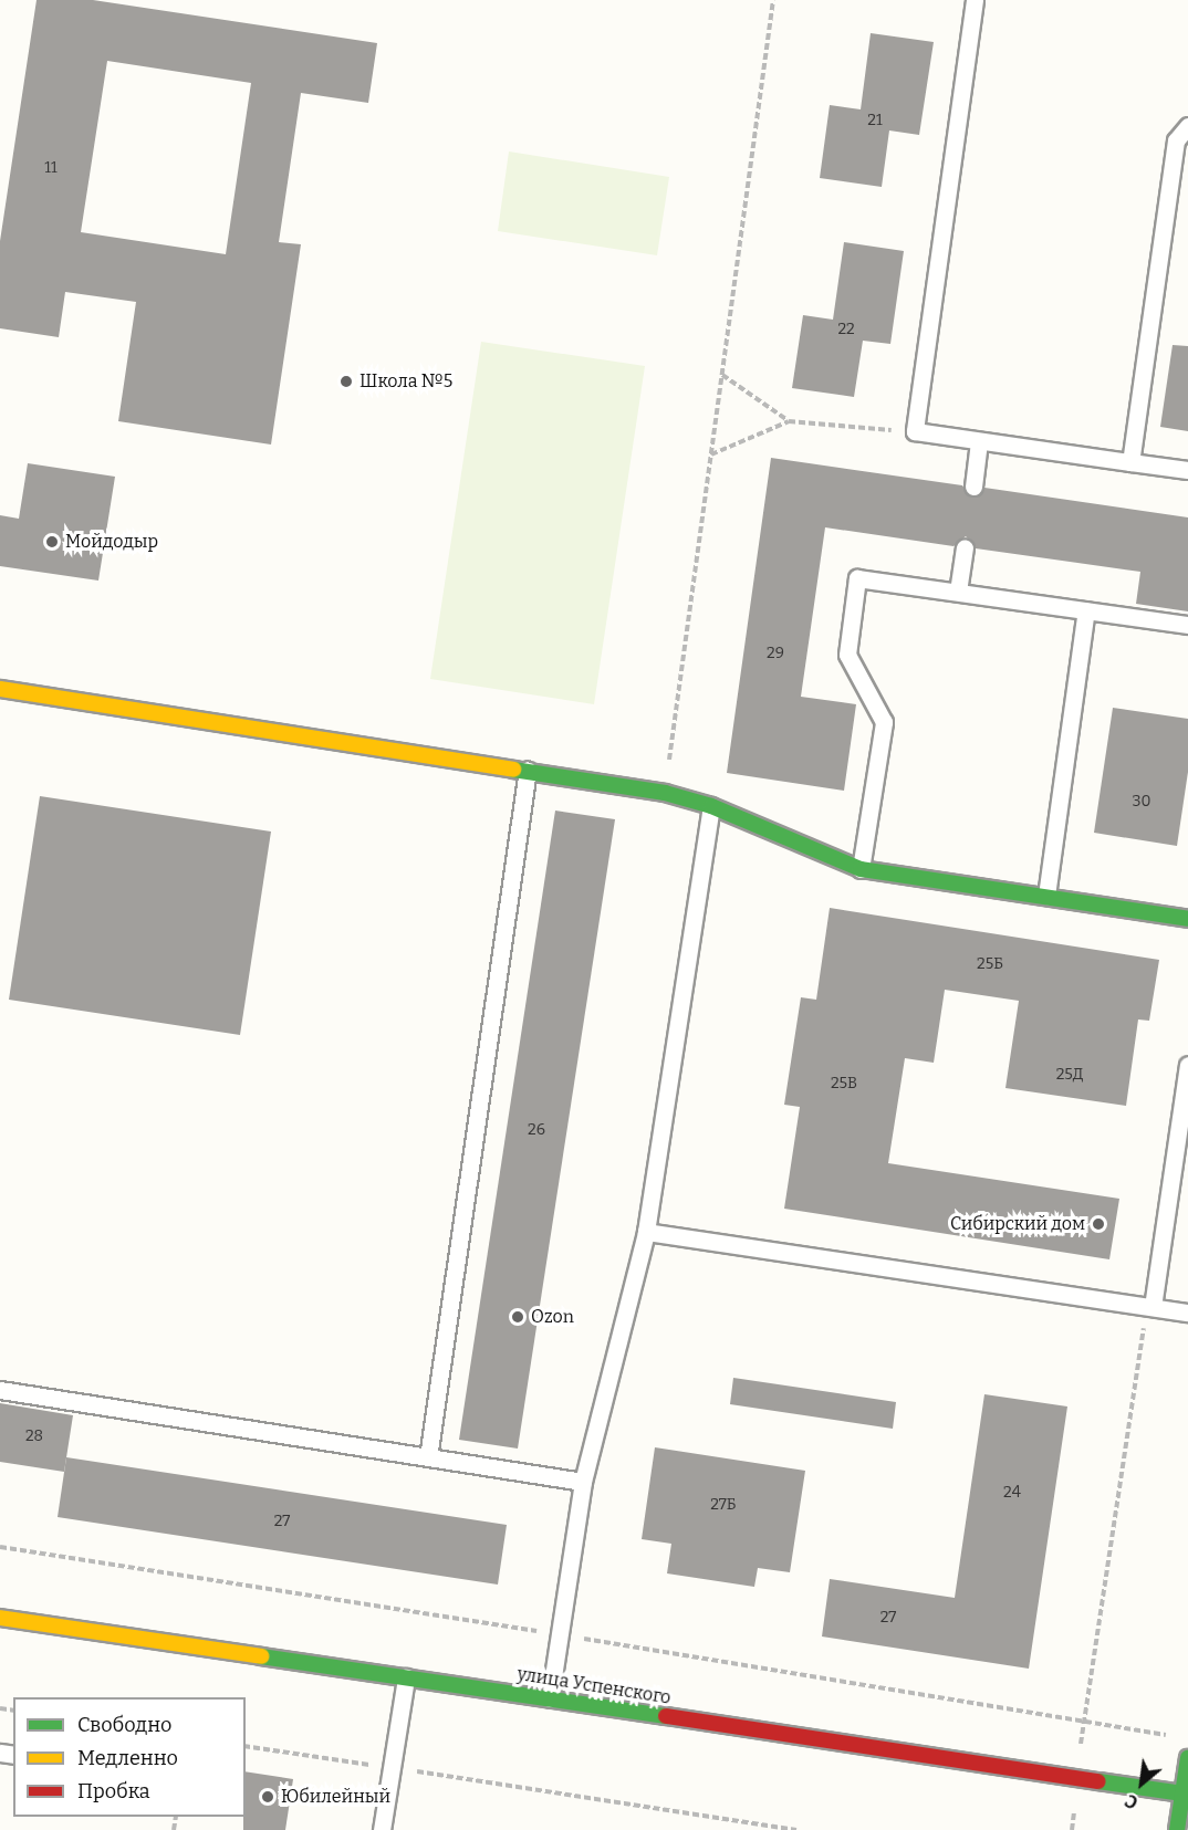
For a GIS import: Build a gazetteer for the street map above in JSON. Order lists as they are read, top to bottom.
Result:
{
  "streets": {
    "street": ["улица Успенского"]
  },
  "places": [
    "Школа №5",
    "Мойдодыр",
    "Сибирский дом",
    "Ozon",
    "Юбилейный"
  ],
  "house_numbers": [
    "21",
    "11",
    "22",
    "29",
    "30",
    "25Б",
    "25Д",
    "25В",
    "26",
    "28",
    "24",
    "27Б",
    "27",
    "27"
  ],
  "legend": ["Свободно", "Медленно", "Пробка"],
  "north": "bottom left"
}
